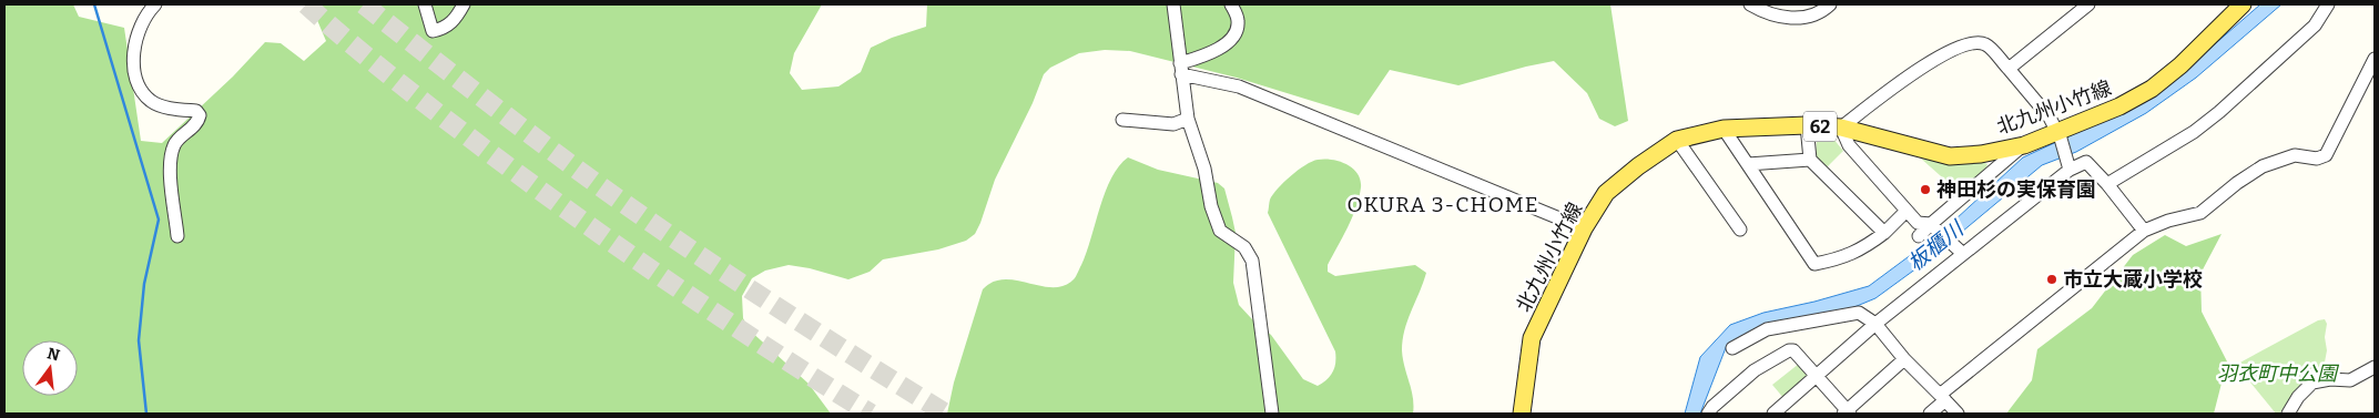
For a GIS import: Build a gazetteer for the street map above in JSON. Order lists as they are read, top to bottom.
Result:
{
  "streets": {
    "main road": ["北九州小竹線", "62"]
  },
  "districts": ["OKURA 3-CHOME"],
  "water": ["板櫃川"],
  "parks": ["羽衣町中公園"],
  "places": ["神田杉の実保育園", "市立大蔵小学校"],
  "north": "top"
}
